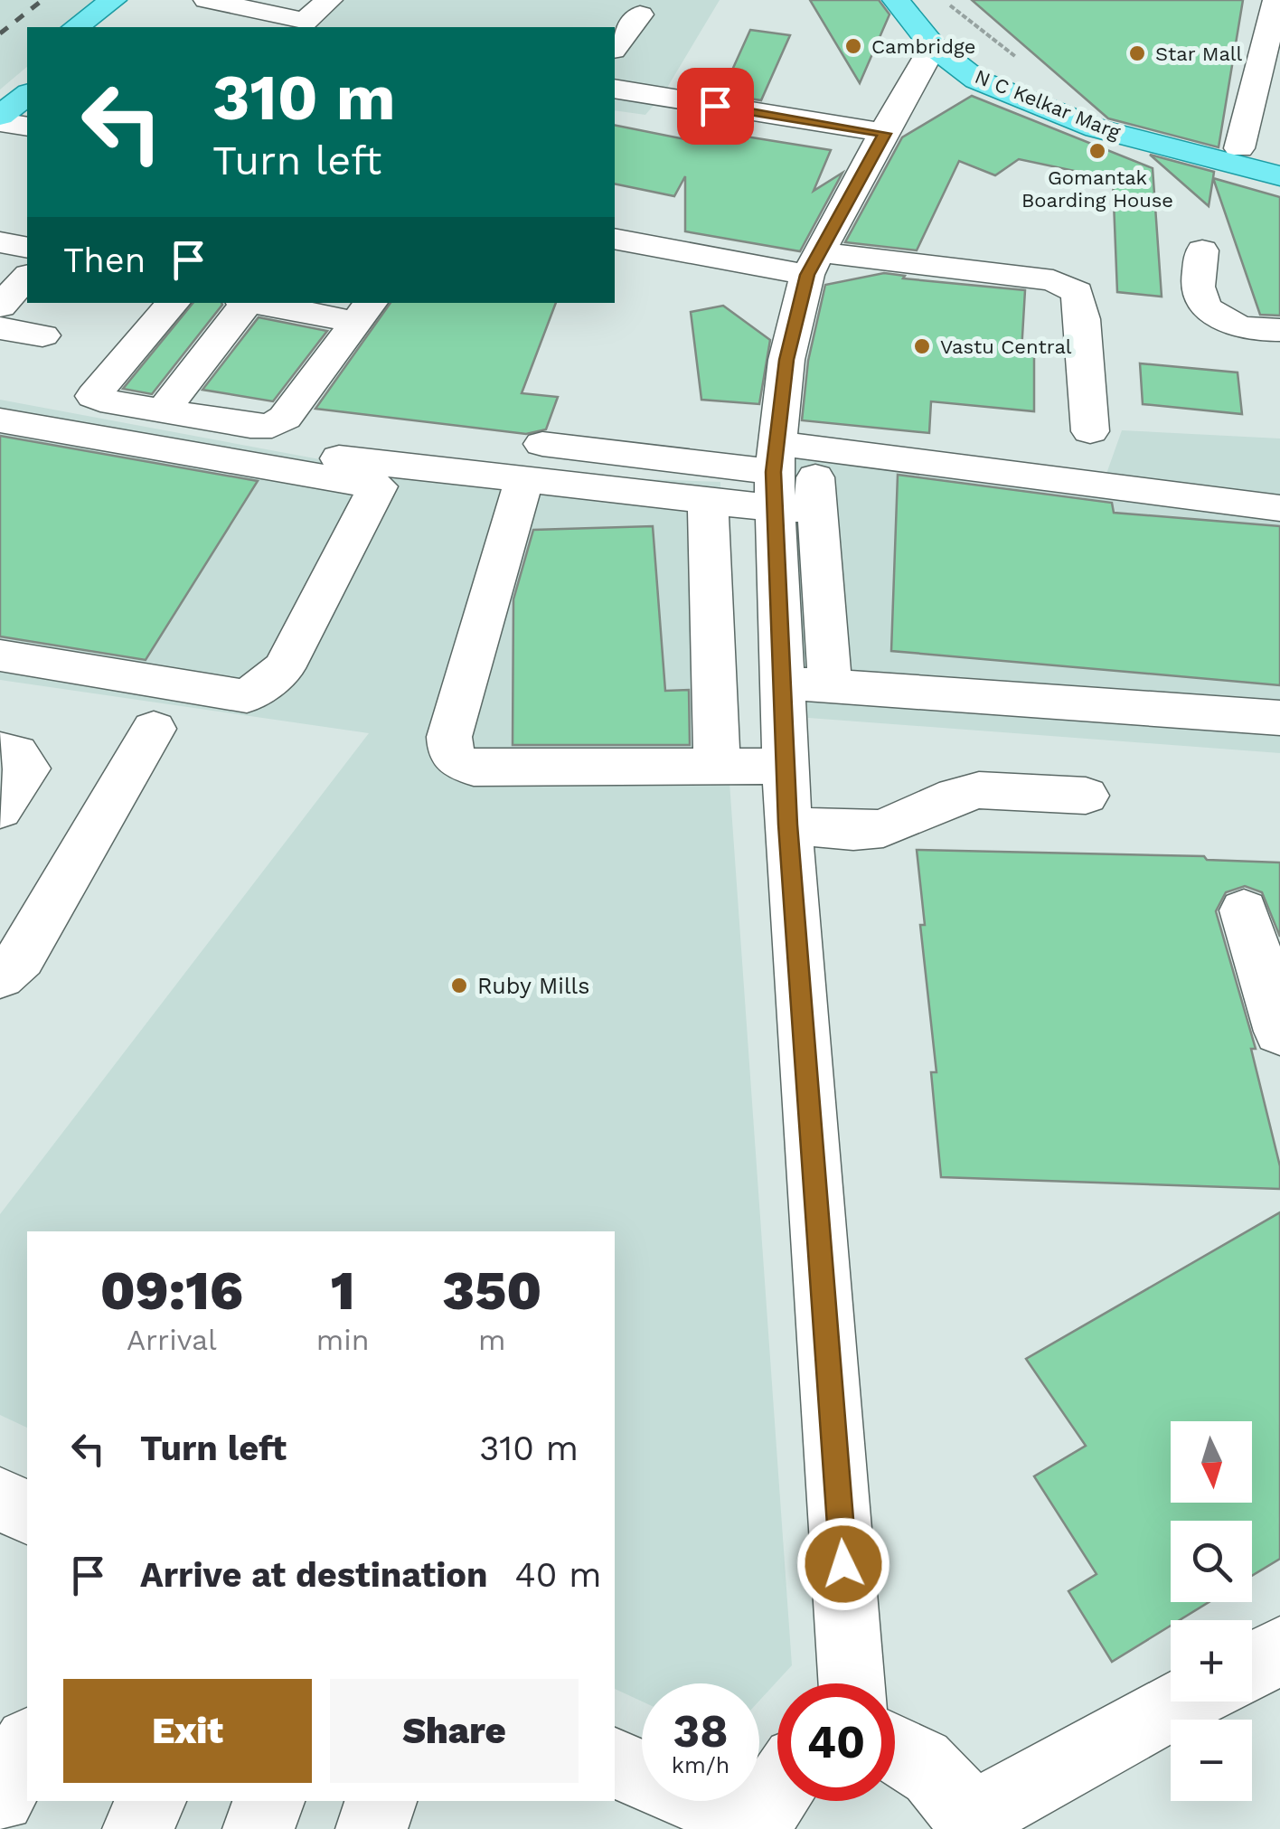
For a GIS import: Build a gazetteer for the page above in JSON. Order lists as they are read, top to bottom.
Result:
{
  "streets": {
    "main road": ["N C Kelkar Marg"]
  },
  "places": [
    "Cambridge",
    "Star Mall",
    "Gomantak Boarding House",
    "Vastu Central",
    "Ruby Mills"
  ],
  "north": "bottom",
  "page": {
    "turn": ["310 m", "Turn left"],
    "then": "Then",
    "eta": [
      "09:16",
      "Arrival",
      "1",
      "min",
      "350",
      "m"
    ],
    "list": [
      {
        "name": "Turn left",
        "value": "310 m"
      },
      {
        "name": "Arrive at destination",
        "value": "40 m"
      }
    ],
    "map_buttons": ["+", "−"],
    "buttons": ["Exit", "Share"],
    "speed": "38 km/h",
    "limit": "40"
  }
}
